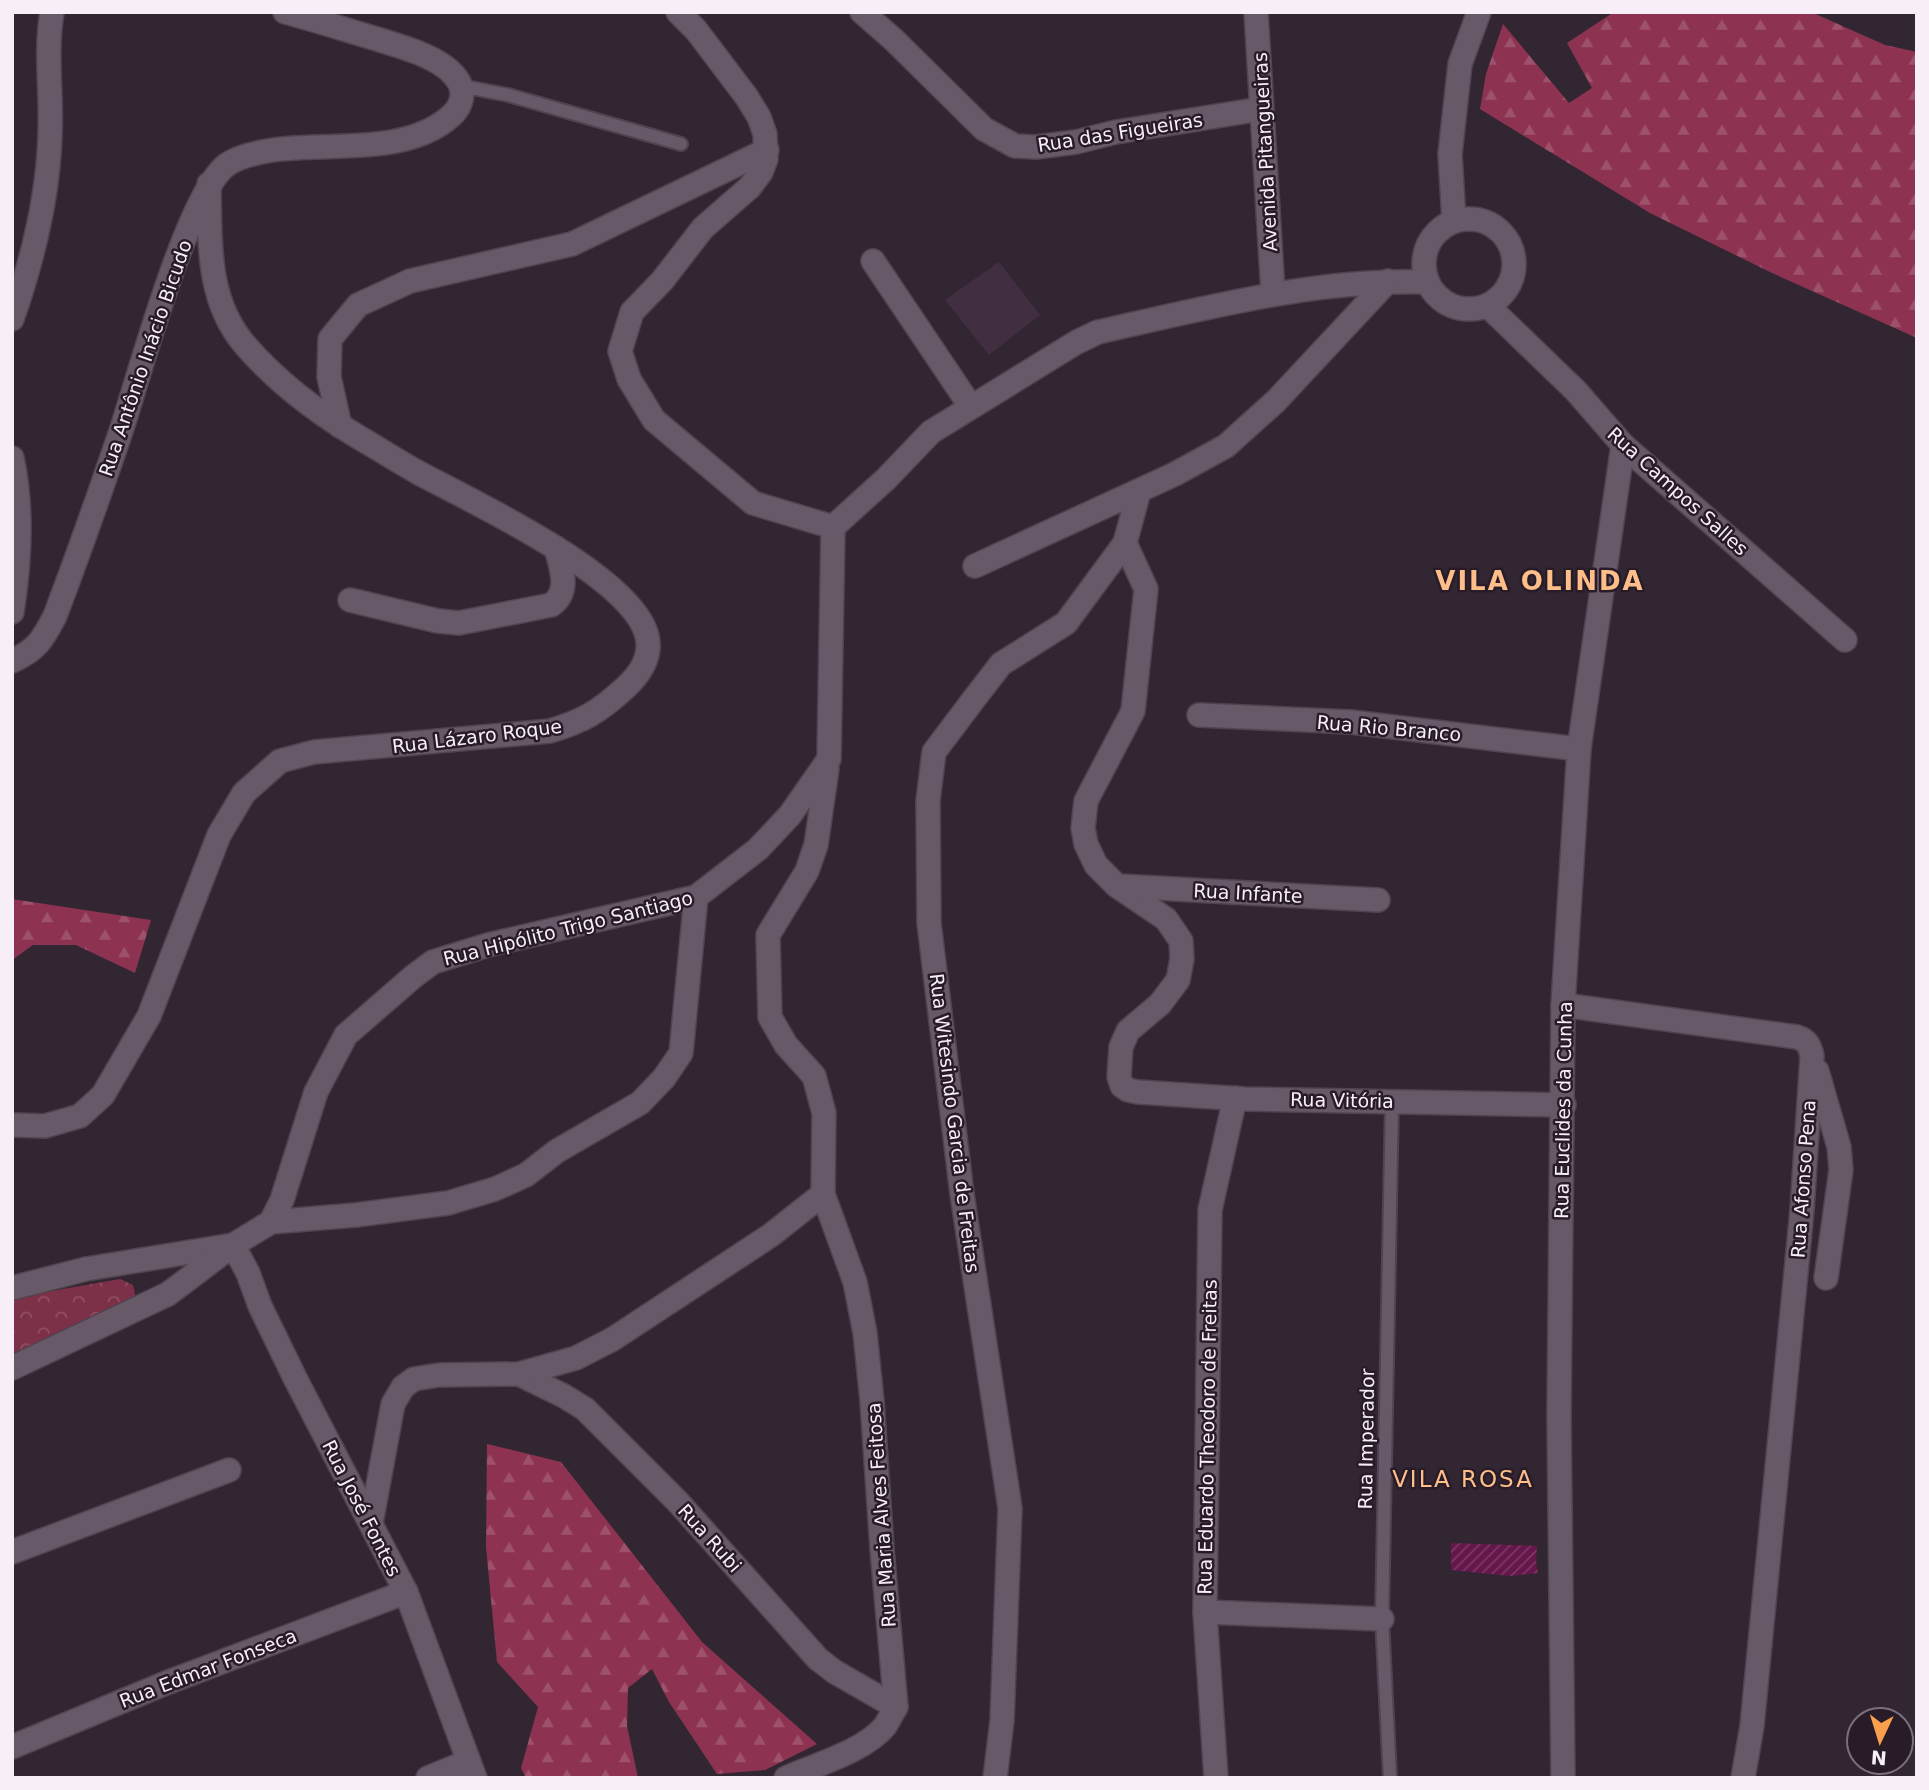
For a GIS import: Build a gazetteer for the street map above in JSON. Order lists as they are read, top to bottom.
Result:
{
  "streets": {
    "street": [
      "Rua das Figueiras",
      "Avenida Pitangueiras",
      "Rua Antônio Inácio Bicudo",
      "Rua Campos Salles",
      "Rua Rio Branco",
      "Rua Lázaro Roque",
      "Rua Infante",
      "Rua Hipólito Trigo Santiago",
      "Rua Vitória",
      "Rua Euclides da Cunha",
      "Rua Witesindo Garcia de Freitas",
      "Rua Afonso Pena",
      "Rua Eduardo Theodoro de Freitas",
      "Rua José Fontes",
      "Rua Maria Alves Feitosa",
      "Rua Rubi",
      "Rua Edmar Fonseca"
    ],
    "lane": ["Rua Imperador"]
  },
  "crossings": [
    ["Rua das Figueiras", "Avenida Pitangueiras"],
    ["Rua Antônio Inácio Bicudo", "Rua Lázaro Roque"],
    ["Rua Campos Salles", "Rua Euclides da Cunha"],
    ["Rua Rio Branco", "Rua Euclides da Cunha"],
    ["Rua Infante", "Rua Vitória"],
    ["Rua Hipólito Trigo Santiago", "Rua Maria Alves Feitosa"],
    ["Rua Vitória", "Rua Euclides da Cunha"],
    ["Rua Vitória", "Rua Eduardo Theodoro de Freitas"],
    ["Rua Vitória", "Rua Imperador"],
    ["Rua José Fontes", "Rua Edmar Fonseca"],
    ["Rua Maria Alves Feitosa", "Rua Rubi"]
  ],
  "districts": ["VILA OLINDA", "VILA ROSA"],
  "north": "bottom"
}
